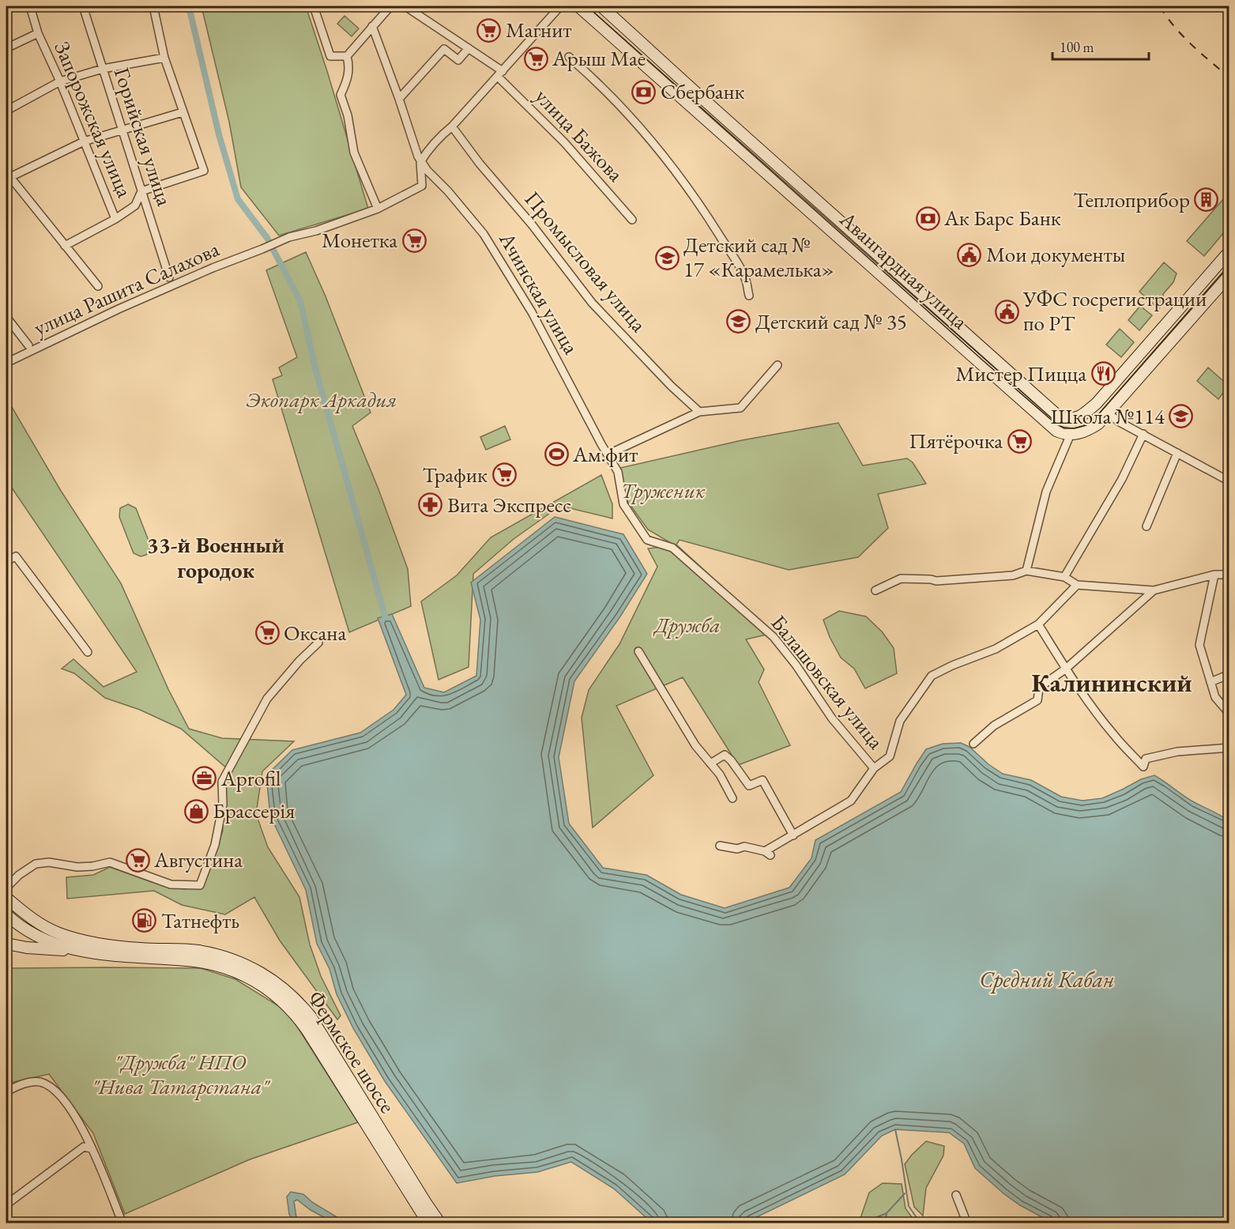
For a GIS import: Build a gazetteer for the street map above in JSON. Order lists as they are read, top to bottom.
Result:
{
  "streets": {
    "main road": ["Авангардная улица", "Фермское шоссе"],
    "street": [
      "Запорожская улица",
      "улица Бажова",
      "Горийская улица",
      "Промысловая улица",
      "улица Рашита Салахова",
      "Ачинская улица",
      "Балашовская улица"
    ]
  },
  "crossings": [
    ["Ачинская улица", "Балашовская улица"]
  ],
  "districts": ["33-й Военный городок", "Калининский"],
  "water": ["Средний Кабан"],
  "parks": [
    "Экопарк Аркадия",
    "Труженик",
    "Дружба",
    "\"Дружба\" НПО \"Нива Татарстана\""
  ],
  "places": {
    "supermarket": [
      "Магнит",
      "Арыш Мае",
      "Монетка",
      "Пятёрочка",
      "Трафик",
      "Оксана",
      "Августина"
    ],
    "bank": ["Сбербанк", "Ак Барс Банк"],
    "building": ["Теплоприбор"],
    "public building": ["Мои документы", "УФС госрегистрации по РТ"],
    "school or university": ["Детский сад № 17 «Карамелька»", "Детский сад № 35", "Школа №114"],
    "restaurant": ["Мистер Пицца"],
    "sports": ["Ам.фит"],
    "pharmacy": ["Вита Экспресс"],
    "office": ["Aprofil"],
    "shop": ["Брассерiя"],
    "fuel station": ["Татнефть"]
  },
  "scale_bar": "100 m"
}
